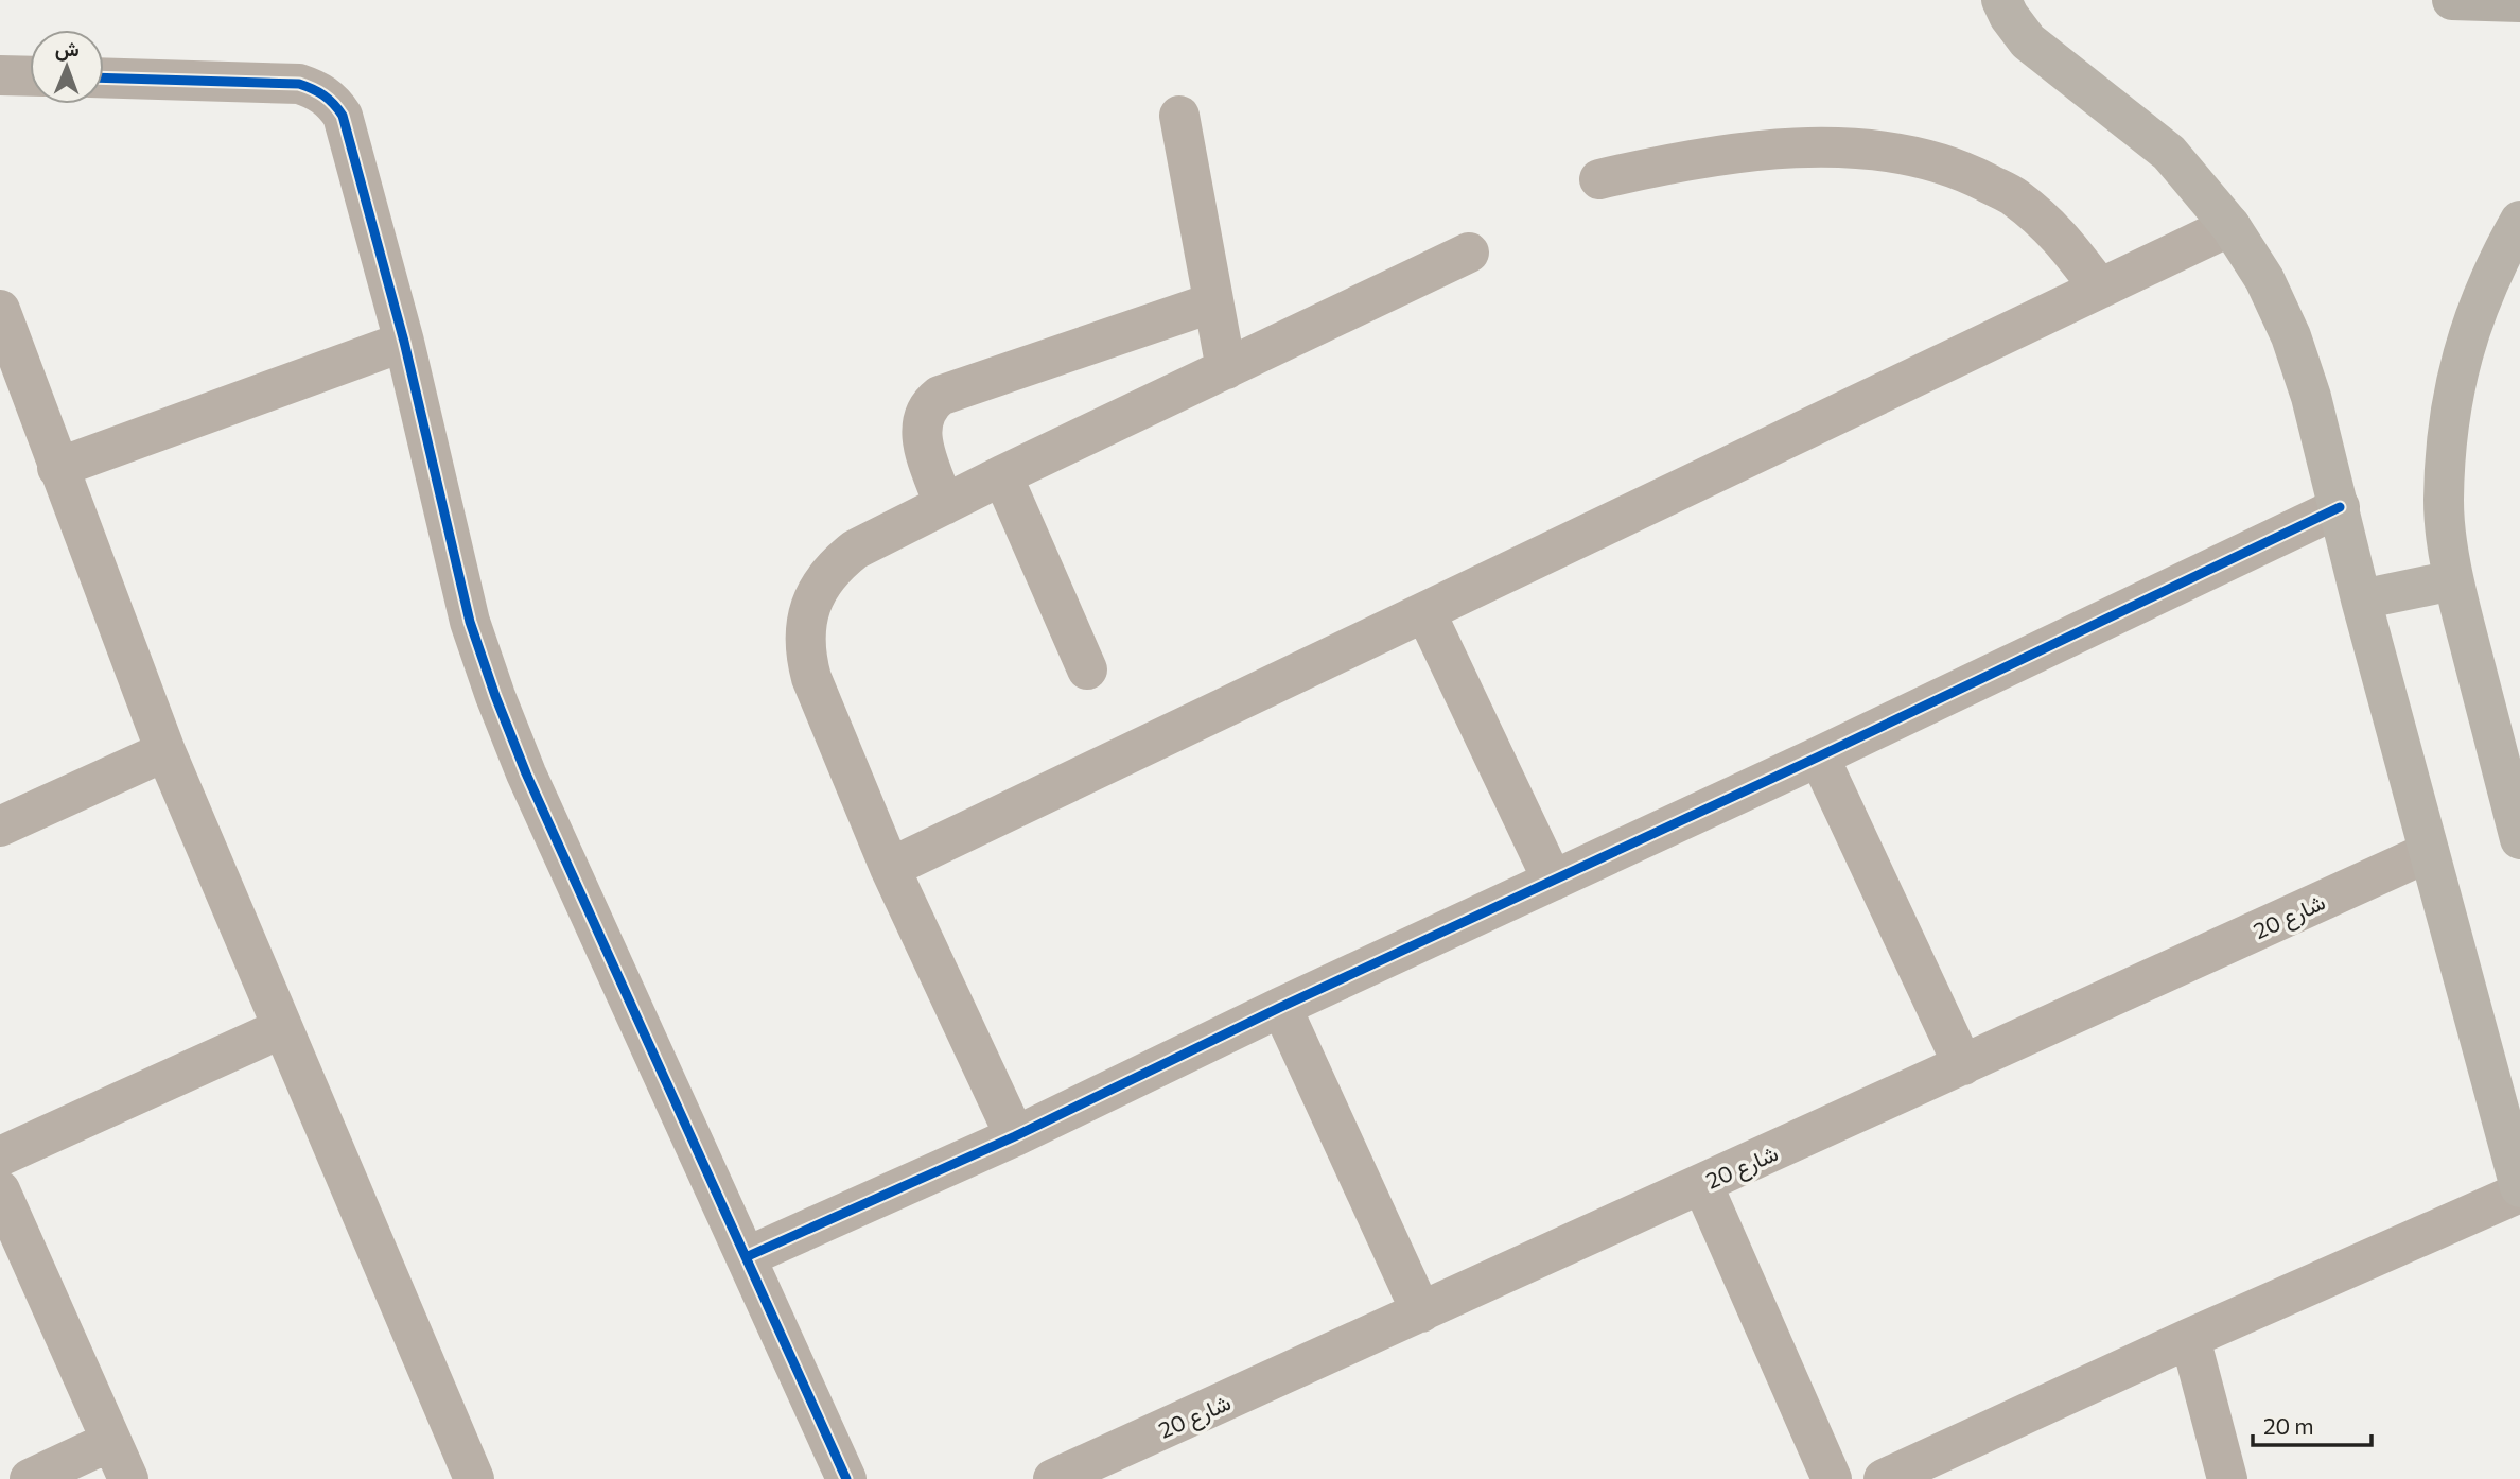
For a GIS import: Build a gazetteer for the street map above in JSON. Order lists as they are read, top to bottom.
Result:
{
  "streets": {
    "street": ["شارع 20"]
  },
  "scale_bar": "20 m",
  "north": "top"
}
